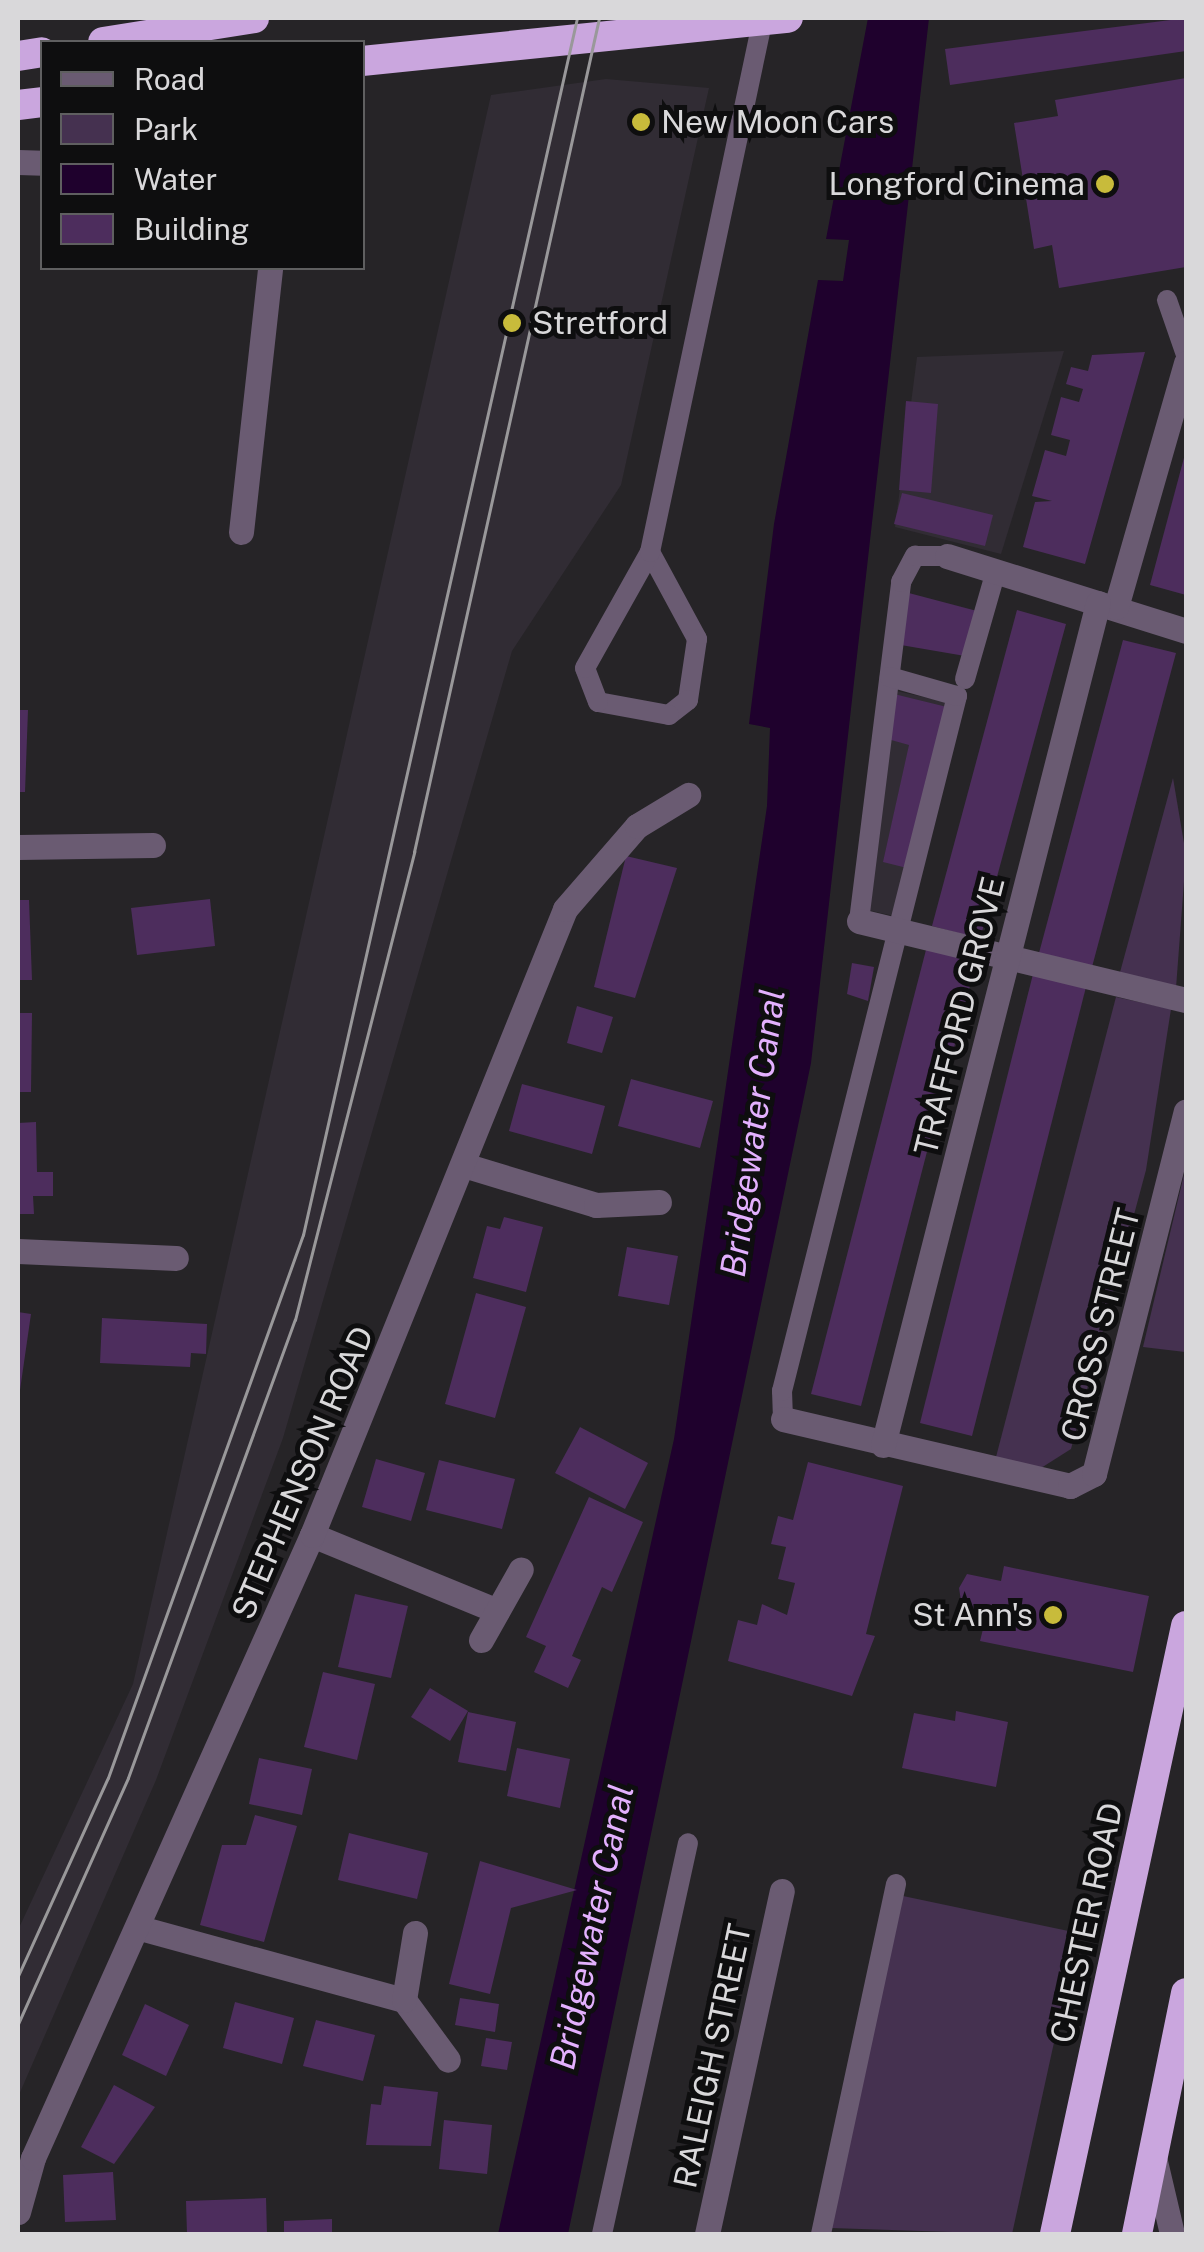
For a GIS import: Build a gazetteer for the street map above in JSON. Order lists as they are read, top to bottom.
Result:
{
  "streets": {
    "highway": ["CHESTER ROAD"],
    "street": [
      "TRAFFORD GROVE",
      "CROSS STREET",
      "STEPHENSON ROAD",
      "RALEIGH STREET"
    ]
  },
  "crossings": [
    ["TRAFFORD GROVE", "CROSS STREET"]
  ],
  "water": ["Bridgewater Canal"],
  "places": [
    "New Moon Cars",
    "Longford Cinema",
    "Stretford",
    "St Ann's"
  ],
  "legend": [
    "Road",
    "Park",
    "Water",
    "Building"
  ]
}
